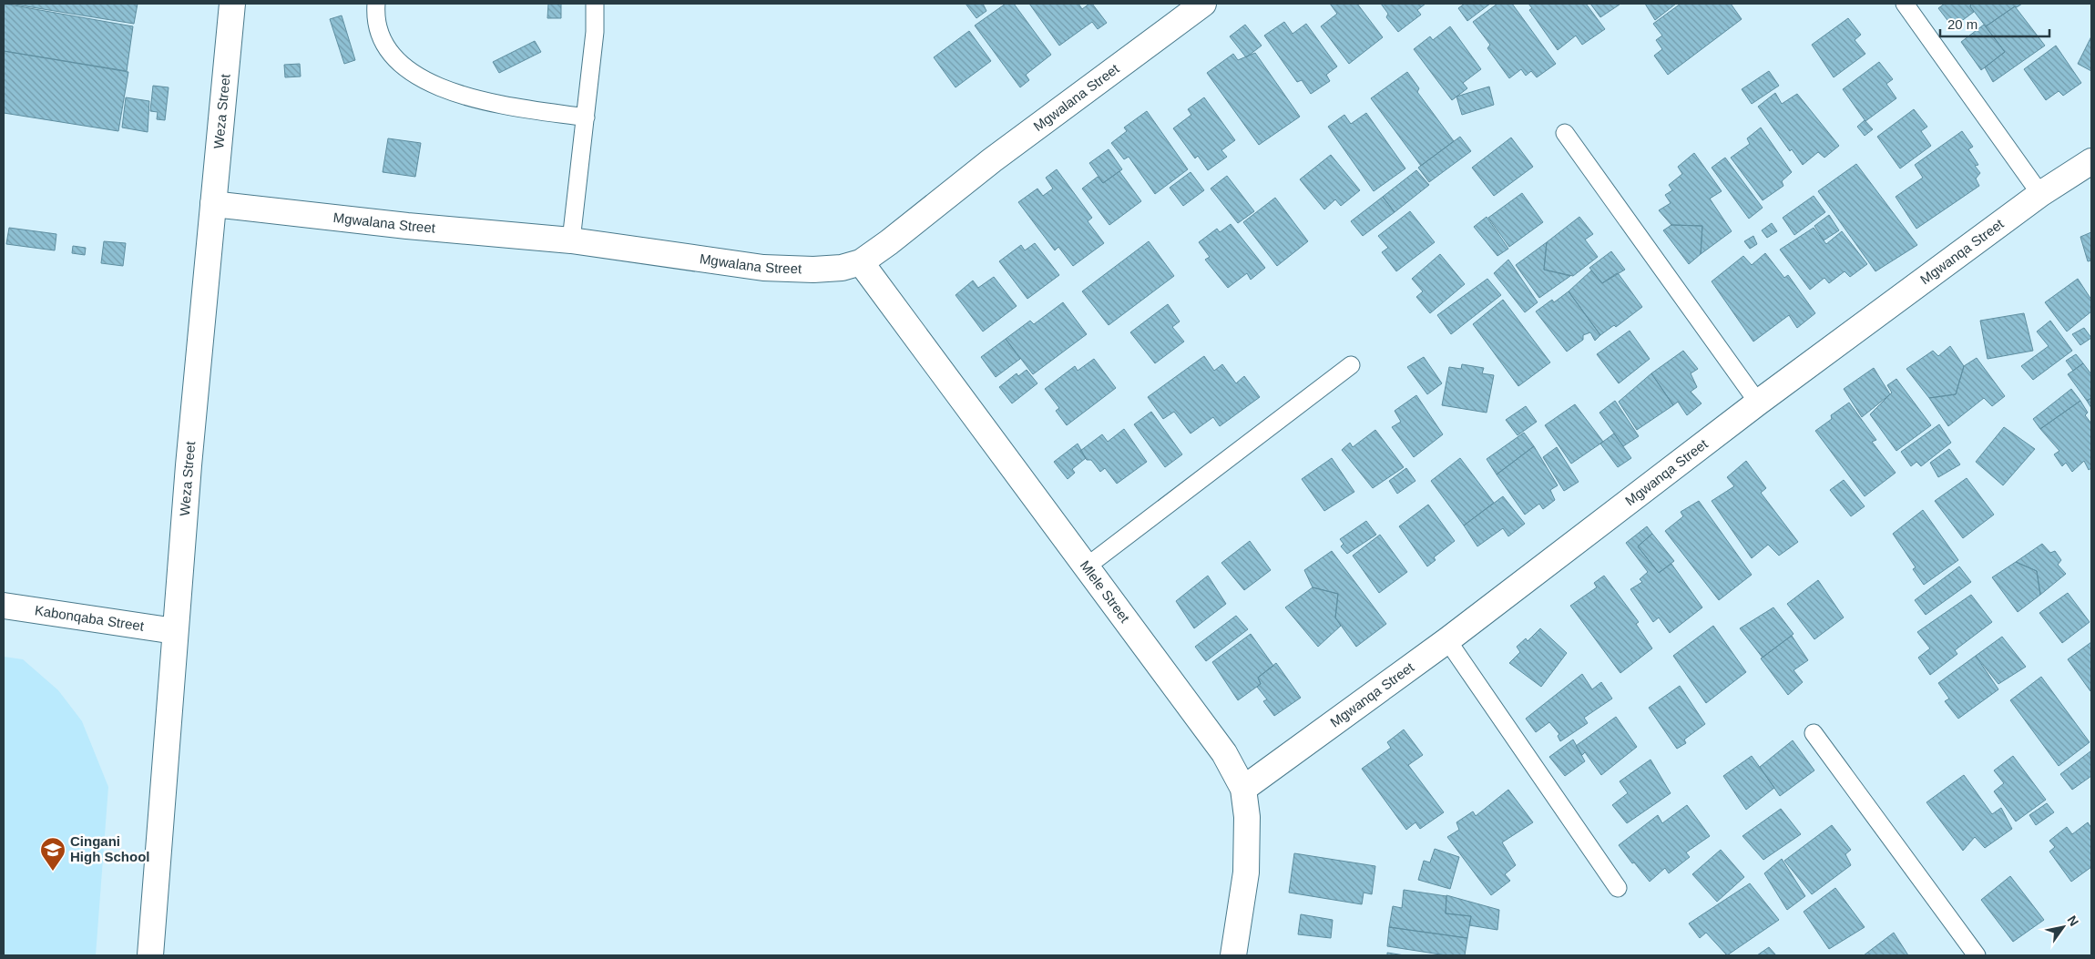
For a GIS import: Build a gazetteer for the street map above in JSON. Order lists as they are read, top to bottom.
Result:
{
  "streets": {
    "street": [
      "Mgwalana Street",
      "Weza Street",
      "Mgwanqa Street",
      "Mlele Street",
      "Kabonqaba Street"
    ]
  },
  "crossings": [
    ["Mgwalana Street", "Weza Street"],
    ["Mgwalana Street", "Mlele Street"],
    ["Weza Street", "Kabonqaba Street"],
    ["Mgwanqa Street", "Mlele Street"]
  ],
  "places": {
    "school or university": ["Cingani High School"]
  },
  "scale_bar": "20 m",
  "north": "top right"
}
